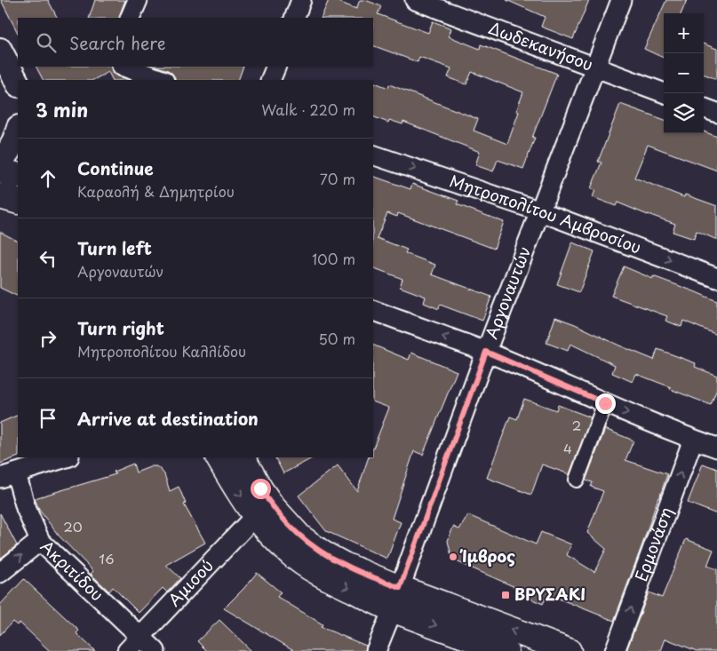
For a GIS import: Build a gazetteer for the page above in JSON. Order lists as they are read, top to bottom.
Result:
{
  "streets": {
    "street": [
      "Δωδεκανήσου",
      "Μητροπολίτου Αμβροσίου",
      "Αργοναυτών",
      "Ερμονάση",
      "Ακριτίδου",
      "Αμισού"
    ]
  },
  "crossings": [
    ["Δωδεκανήσου", "Αργοναυτών"],
    ["Μητροπολίτου Αμβροσίου", "Αργοναυτών"],
    ["Ακριτίδου", "Αμισού"]
  ],
  "places": {
    "other": ["Ίμβρος"],
    "transit": ["ΒΡΥΣΑΚΙ"]
  },
  "house_numbers": [
    "2",
    "4",
    "20",
    "16"
  ],
  "page": {
    "map_buttons": ["+", "−"],
    "search": "Search here",
    "heading": ["3 min", "Walk · 220 m"],
    "list": [
      ["Continue", "Καραολή & Δημητρίου", "70 m"],
      ["Turn left", "Αργοναυτών", "100 m"],
      ["Turn right", "Μητροπολίτου Καλλίδου", "50 m"],
      "Arrive at destination"
    ]
  }
}
